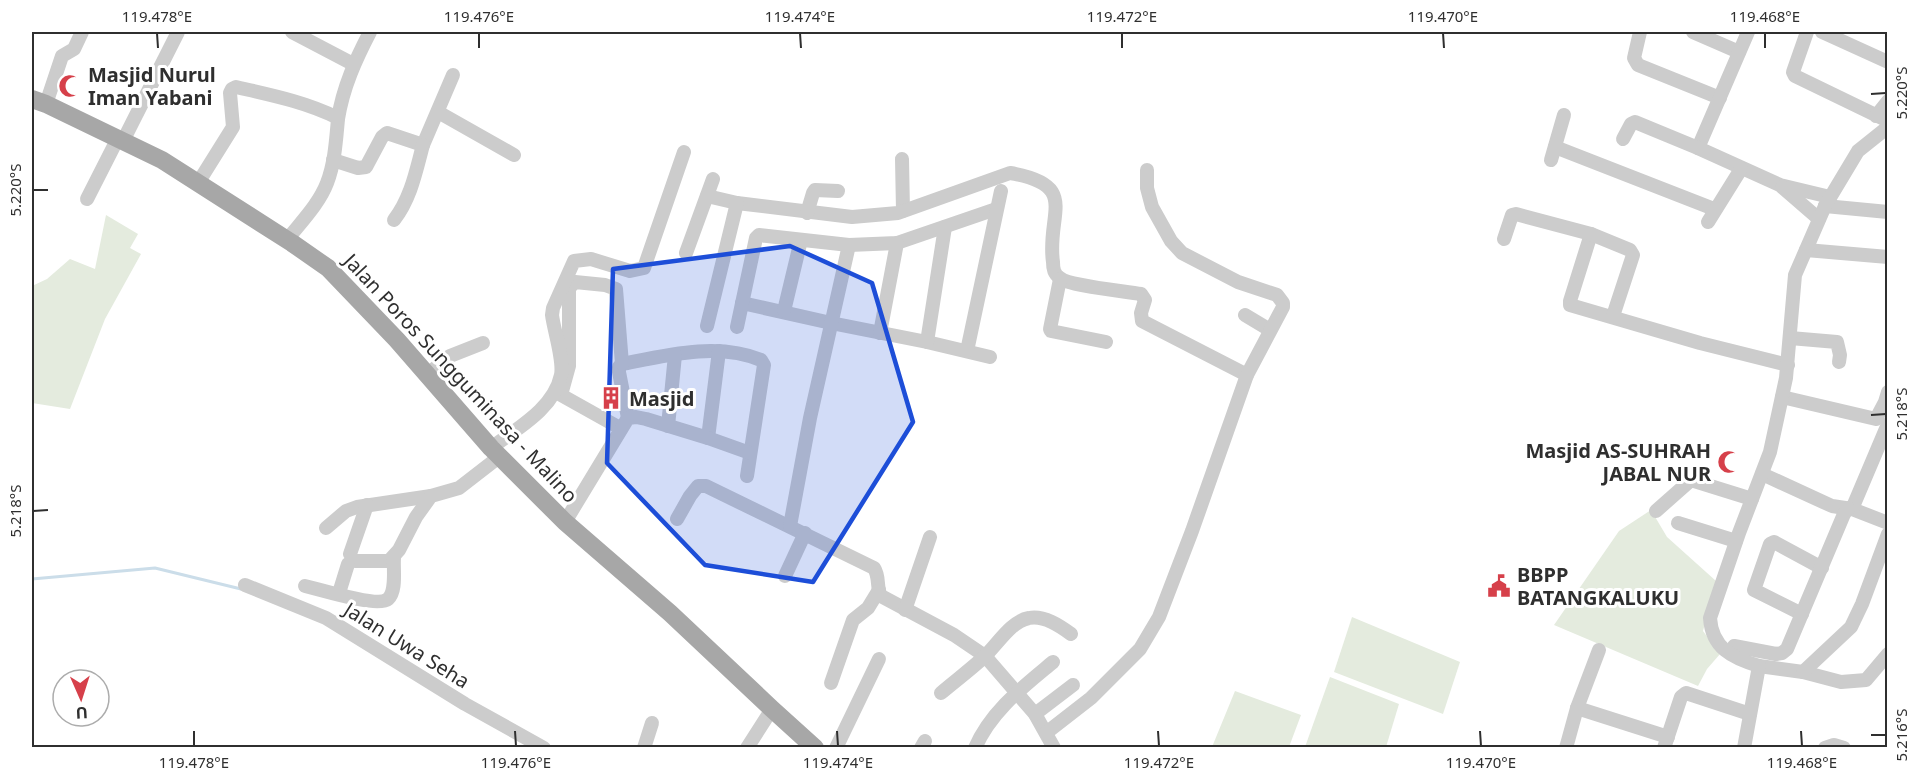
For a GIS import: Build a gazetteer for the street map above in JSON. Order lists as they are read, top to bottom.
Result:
{
  "streets": {
    "main road": ["Jalan Poros Sungguminasa - Malino"],
    "street": ["Jalan Uwa Seha"]
  },
  "places": {
    "mosque": ["Masjid Nurul Iman Yabani", "Masjid AS-SUHRAH JABAL NUR"],
    "building": ["Masjid"],
    "public building": ["BBPP BATANGKALUKU"]
  },
  "north": "bottom",
  "coordinates": [
    "119.478°E",
    "119.476°E",
    "119.474°E",
    "119.472°E",
    "119.470°E",
    "119.468°E",
    "5.220°S",
    "5.218°S",
    "5.216°S"
  ]
}
